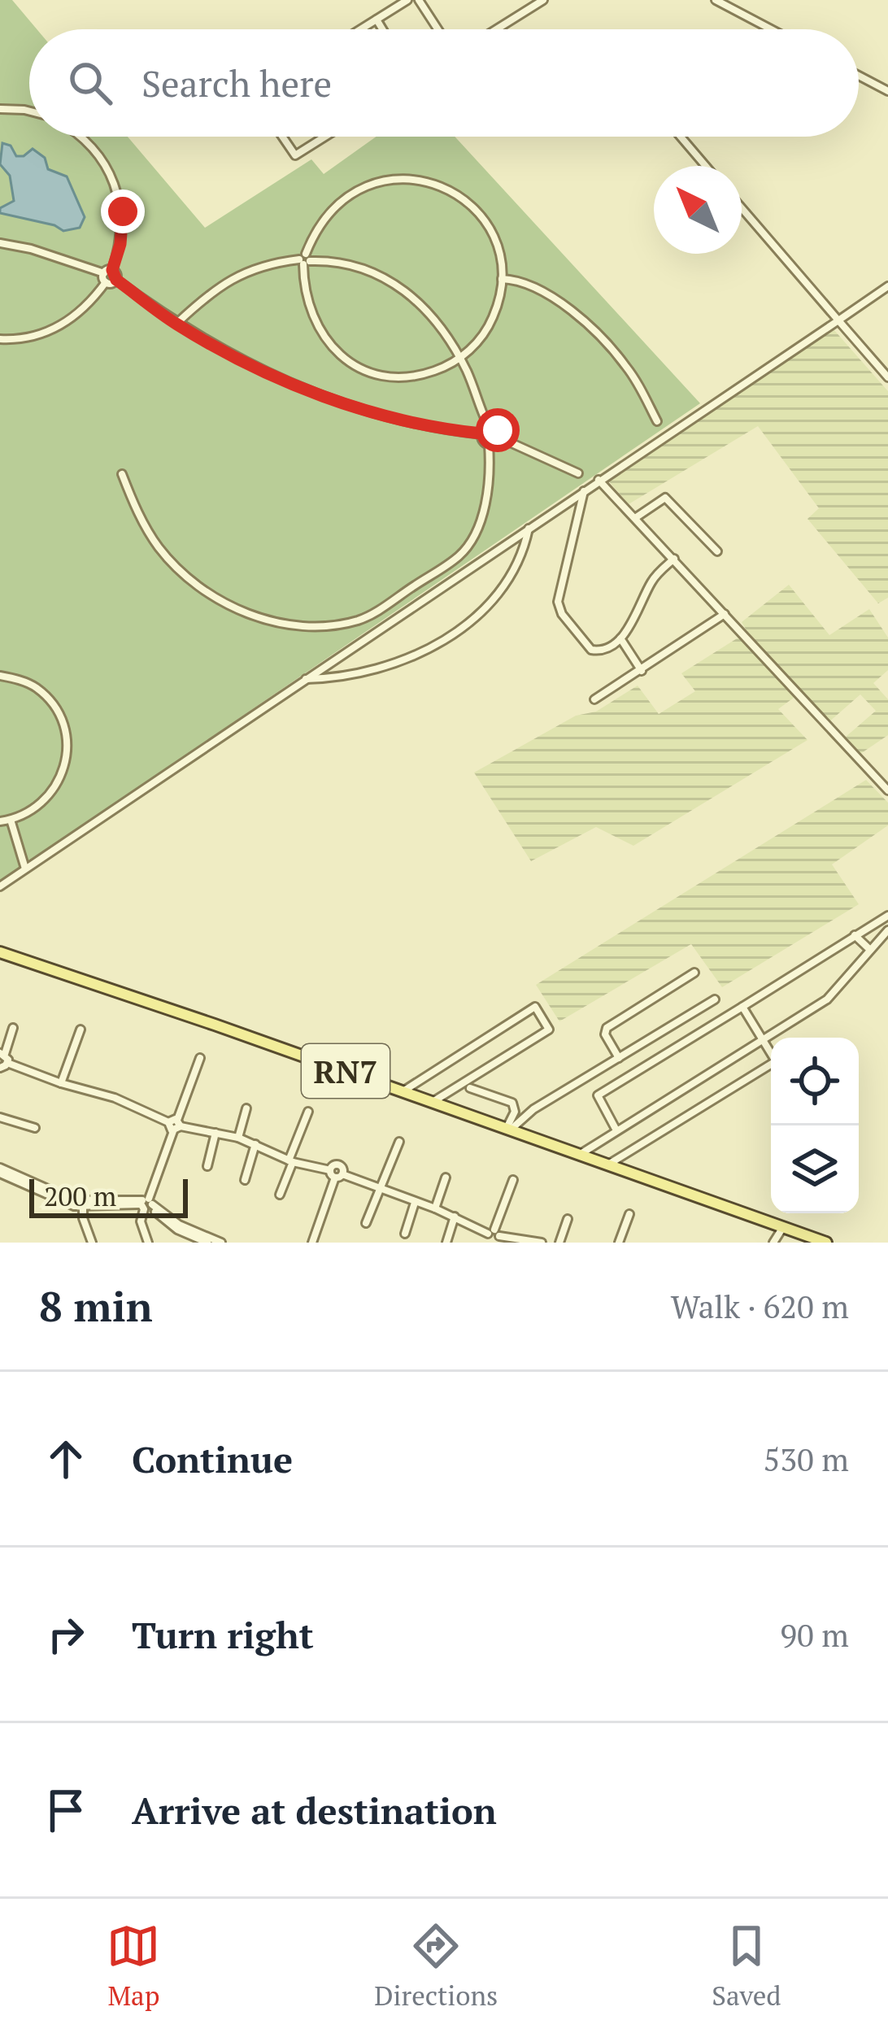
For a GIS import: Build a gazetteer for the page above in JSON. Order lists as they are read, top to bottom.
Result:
{
  "streets": {
    "main road": ["RN7"]
  },
  "scale_bar": "200 m",
  "north": "top left",
  "page": {
    "search": "Search here",
    "scale": "200 m",
    "heading": ["8 min", "Walk · 620 m"],
    "list": [
      ["Continue", "530 m"],
      ["Turn right", "90 m"],
      "Arrive at destination"
    ],
    "nav": ["Map", "Directions", "Saved"]
  }
}
